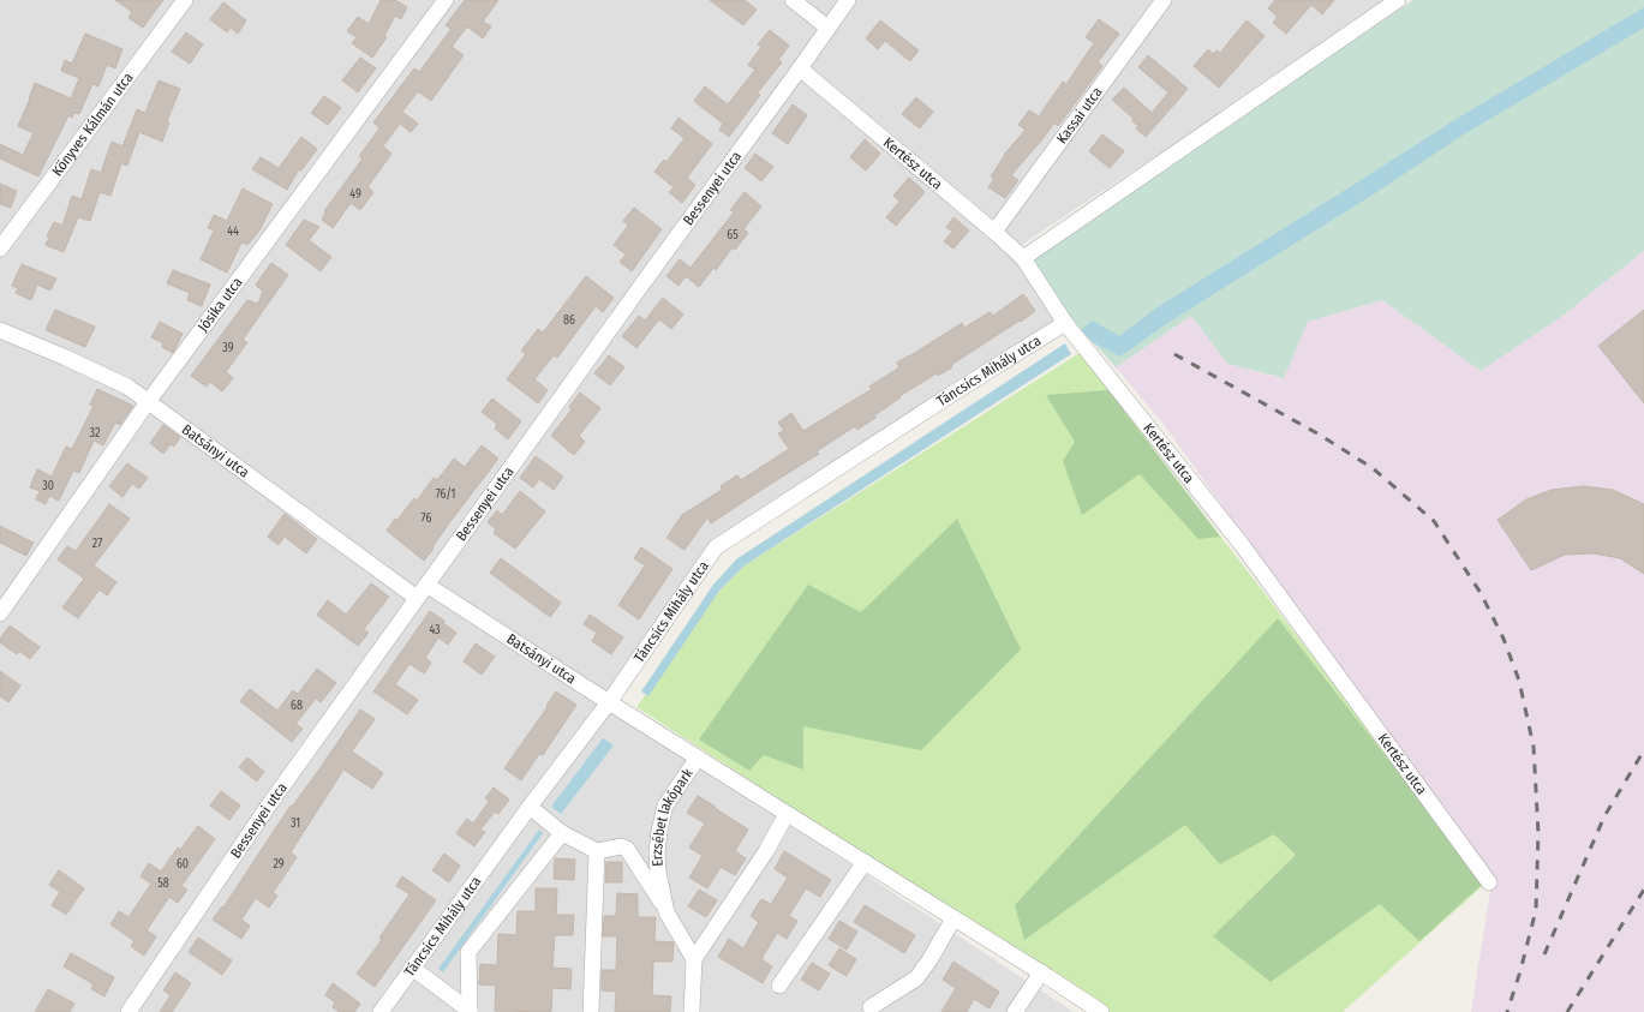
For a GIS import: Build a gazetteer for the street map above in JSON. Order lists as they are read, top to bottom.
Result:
{
  "streets": {
    "street": [
      "Kassai utca",
      "Könyves Kálmán utca",
      "Kertész utca",
      "Bessenyei utca",
      "Jósika utca",
      "Táncsics Mihály utca",
      "Batsányi utca",
      "Erzsébet lakópark"
    ]
  },
  "crossings": [
    ["Kassai utca", "Kertész utca"],
    ["Kertész utca", "Bessenyei utca"],
    ["Kertész utca", "Táncsics Mihály utca"],
    ["Bessenyei utca", "Batsányi utca"],
    ["Jósika utca", "Batsányi utca"],
    ["Táncsics Mihály utca", "Batsányi utca"],
    ["Táncsics Mihály utca", "Erzsébet lakópark"],
    ["Batsányi utca", "Erzsébet lakópark"]
  ],
  "house_numbers": [
    "49",
    "44",
    "65",
    "86",
    "39",
    "32",
    "30",
    "76/1",
    "76",
    "27",
    "43",
    "68",
    "31",
    "60",
    "29",
    "58"
  ]
}
